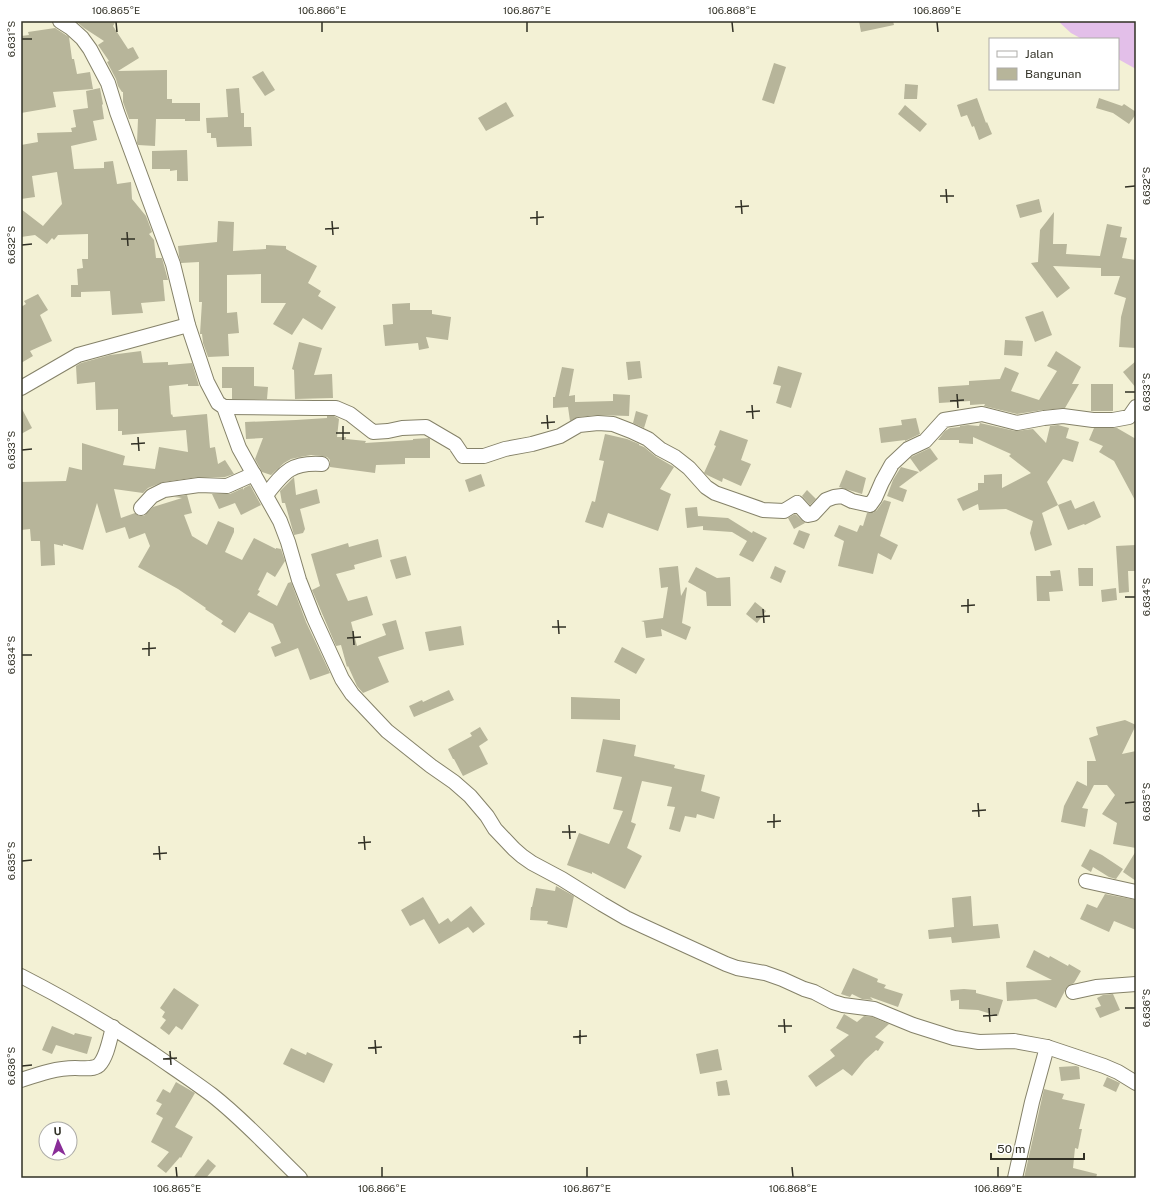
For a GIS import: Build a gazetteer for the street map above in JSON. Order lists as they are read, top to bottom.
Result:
{
  "legend": ["Jalan", "Bangunan"],
  "scale_bar": "50 m",
  "north": "top",
  "coordinates": [
    "106.865°E",
    "106.866°E",
    "106.867°E",
    "106.868°E",
    "106.869°E",
    "6.631°S",
    "6.632°S",
    "6.633°S",
    "6.634°S",
    "6.635°S",
    "6.636°S"
  ]
}
